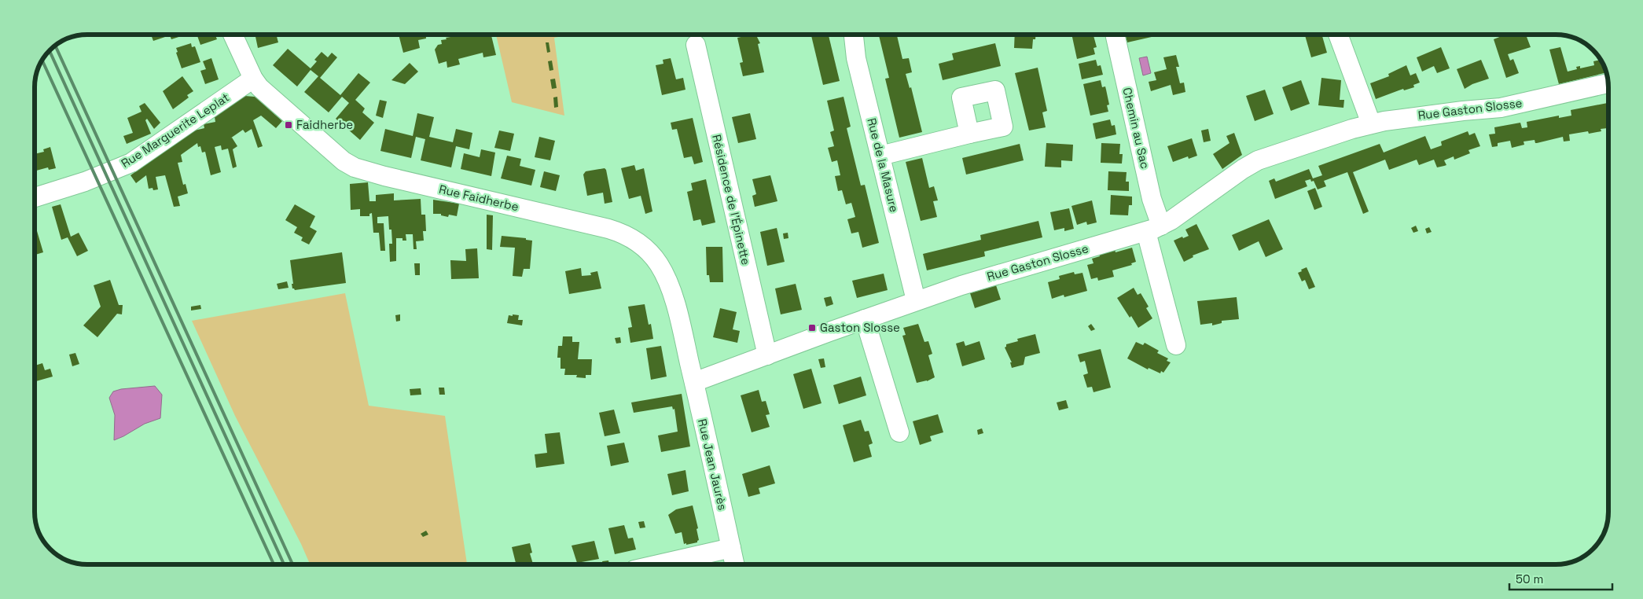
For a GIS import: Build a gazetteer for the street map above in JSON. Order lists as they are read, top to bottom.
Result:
{
  "streets": {
    "street": [
      "Rue Gaston Slosse",
      "Chemin au Sac",
      "Rue Marguerite Leplat",
      "Rue de la Masure",
      "Rue Faidherbe",
      "Résidence de l’Épinette",
      "Rue Jean Jaurès"
    ]
  },
  "crossings": [
    ["Rue Gaston Slosse", "Chemin au Sac"],
    ["Rue Gaston Slosse", "Rue de la Masure"],
    ["Rue Gaston Slosse", "Rue Faidherbe"],
    ["Rue Gaston Slosse", "Résidence de l’Épinette"],
    ["Rue Gaston Slosse", "Rue Jean Jaurès"],
    ["Rue Marguerite Leplat", "Rue Faidherbe"],
    ["Rue Faidherbe", "Rue Jean Jaurès"]
  ],
  "places": {
    "transit": ["Faidherbe", "Gaston Slosse"]
  },
  "scale_bar": "50 m"
}
